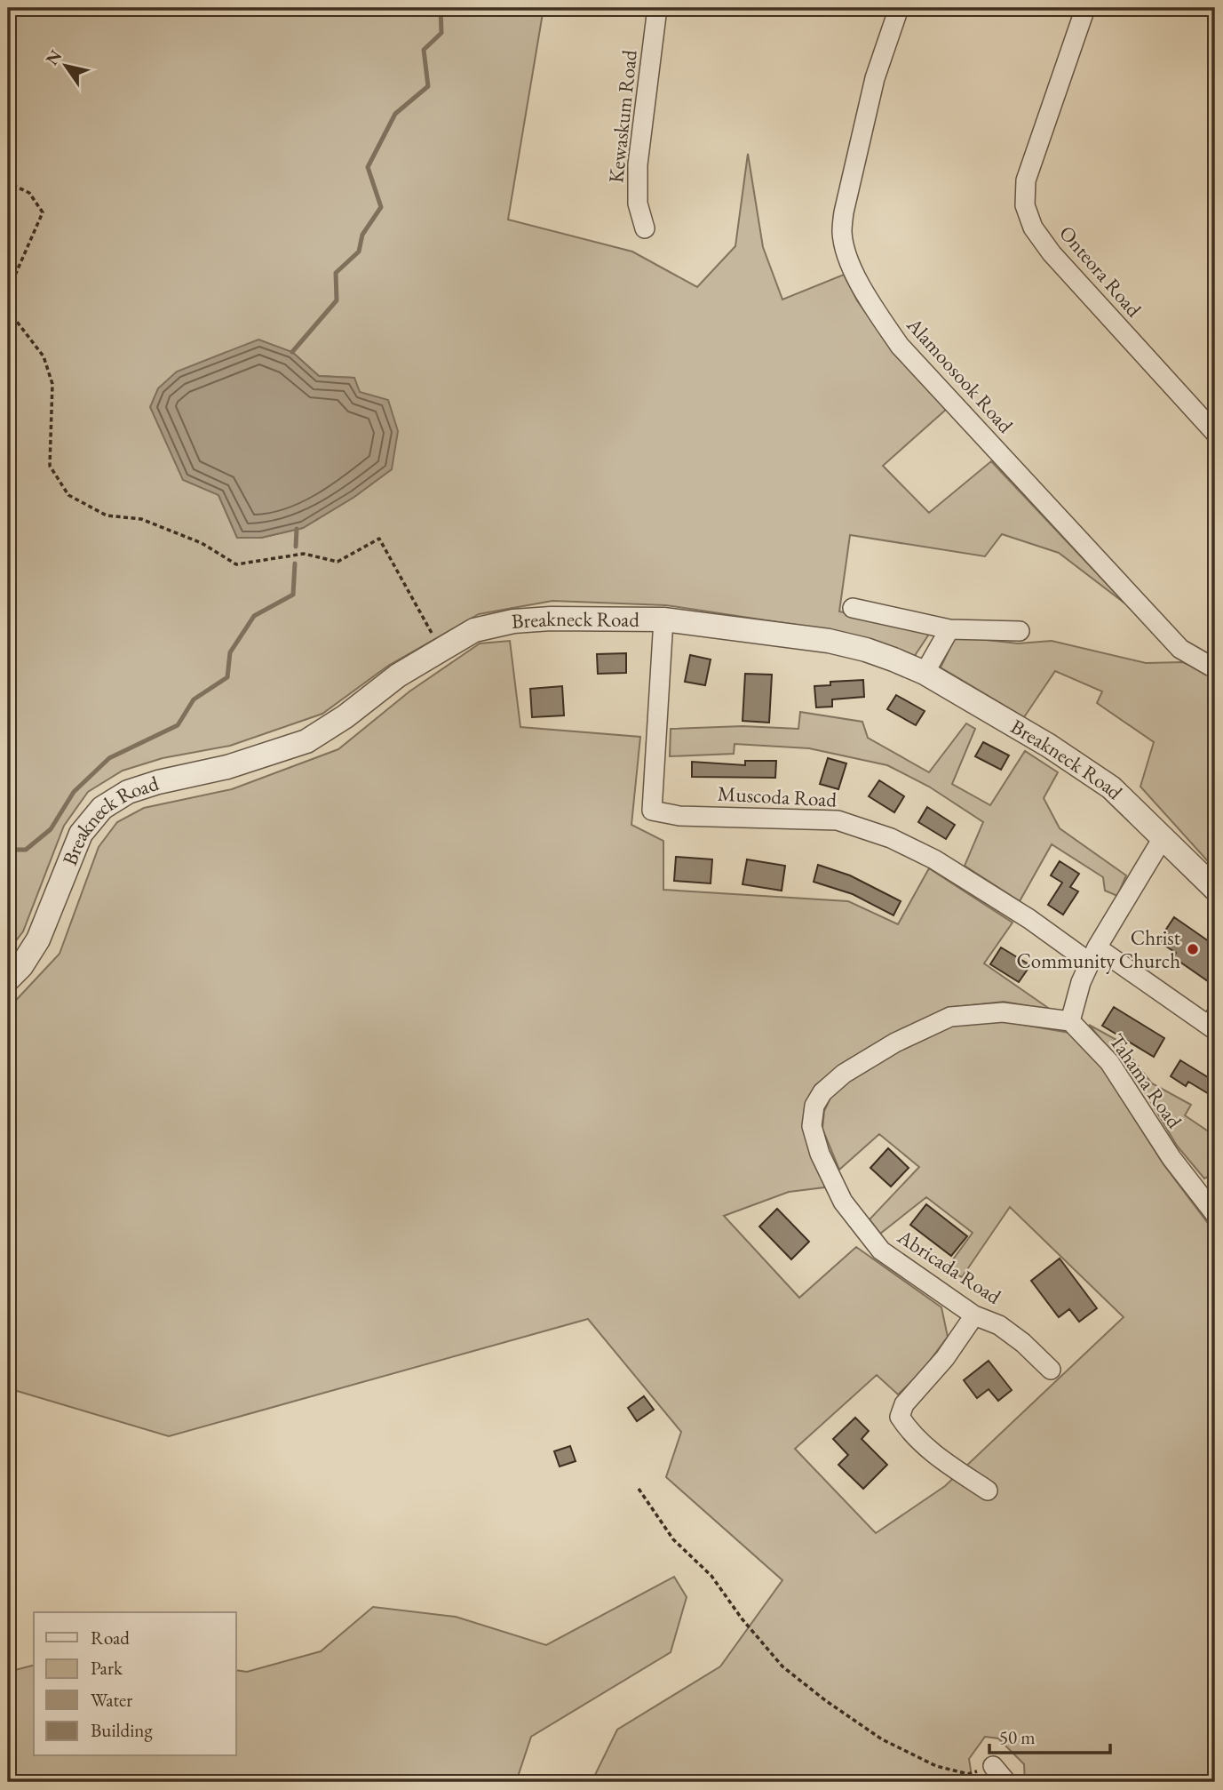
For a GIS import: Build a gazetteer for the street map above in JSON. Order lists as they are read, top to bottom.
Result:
{
  "streets": {
    "street": [
      "Kewaskum Road",
      "Onteora Road",
      "Alamoosook Road",
      "Breakneck Road",
      "Muscoda Road",
      "Tahama Road",
      "Abricada Road"
    ]
  },
  "crossings": [
    ["Breakneck Road", "Muscoda Road"],
    ["Tahama Road", "Abricada Road"]
  ],
  "places": ["Christ Community Church"],
  "legend": [
    "Road",
    "Park",
    "Water",
    "Building"
  ],
  "scale_bar": "50 m",
  "north": "top left"
}
